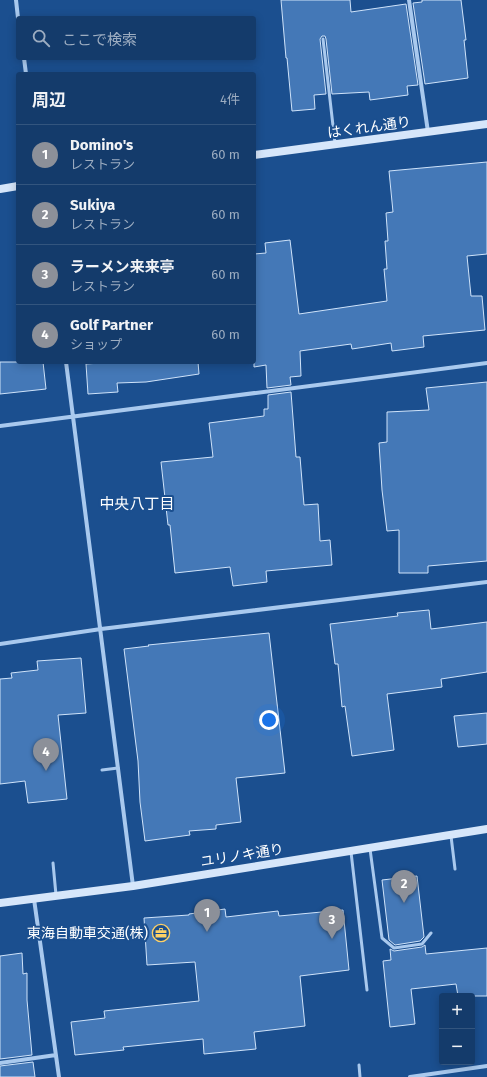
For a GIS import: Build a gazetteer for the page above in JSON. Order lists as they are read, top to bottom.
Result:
{
  "streets": {
    "street": ["はくれん通り", "ユリノキ通り"]
  },
  "districts": ["中央八丁目"],
  "places": {
    "office": ["東海自動車交通(株)"]
  },
  "page": {
    "search": "ここで検索",
    "heading": ["周辺", "4件"],
    "list": [
      {
        "mark": "1",
        "name": "Domino's",
        "note": "レストラン",
        "value": "60 m"
      },
      {
        "mark": "2",
        "name": "Sukiya",
        "note": "レストラン",
        "value": "60 m"
      },
      {
        "mark": "3",
        "name": "ラーメン来来亭",
        "note": "レストラン",
        "value": "60 m"
      },
      {
        "mark": "4",
        "name": "Golf Partner",
        "note": "ショップ",
        "value": "60 m"
      }
    ],
    "pins": [
      "4",
      "2",
      "1",
      "3"
    ],
    "map_buttons": ["+", "−"]
  }
}
